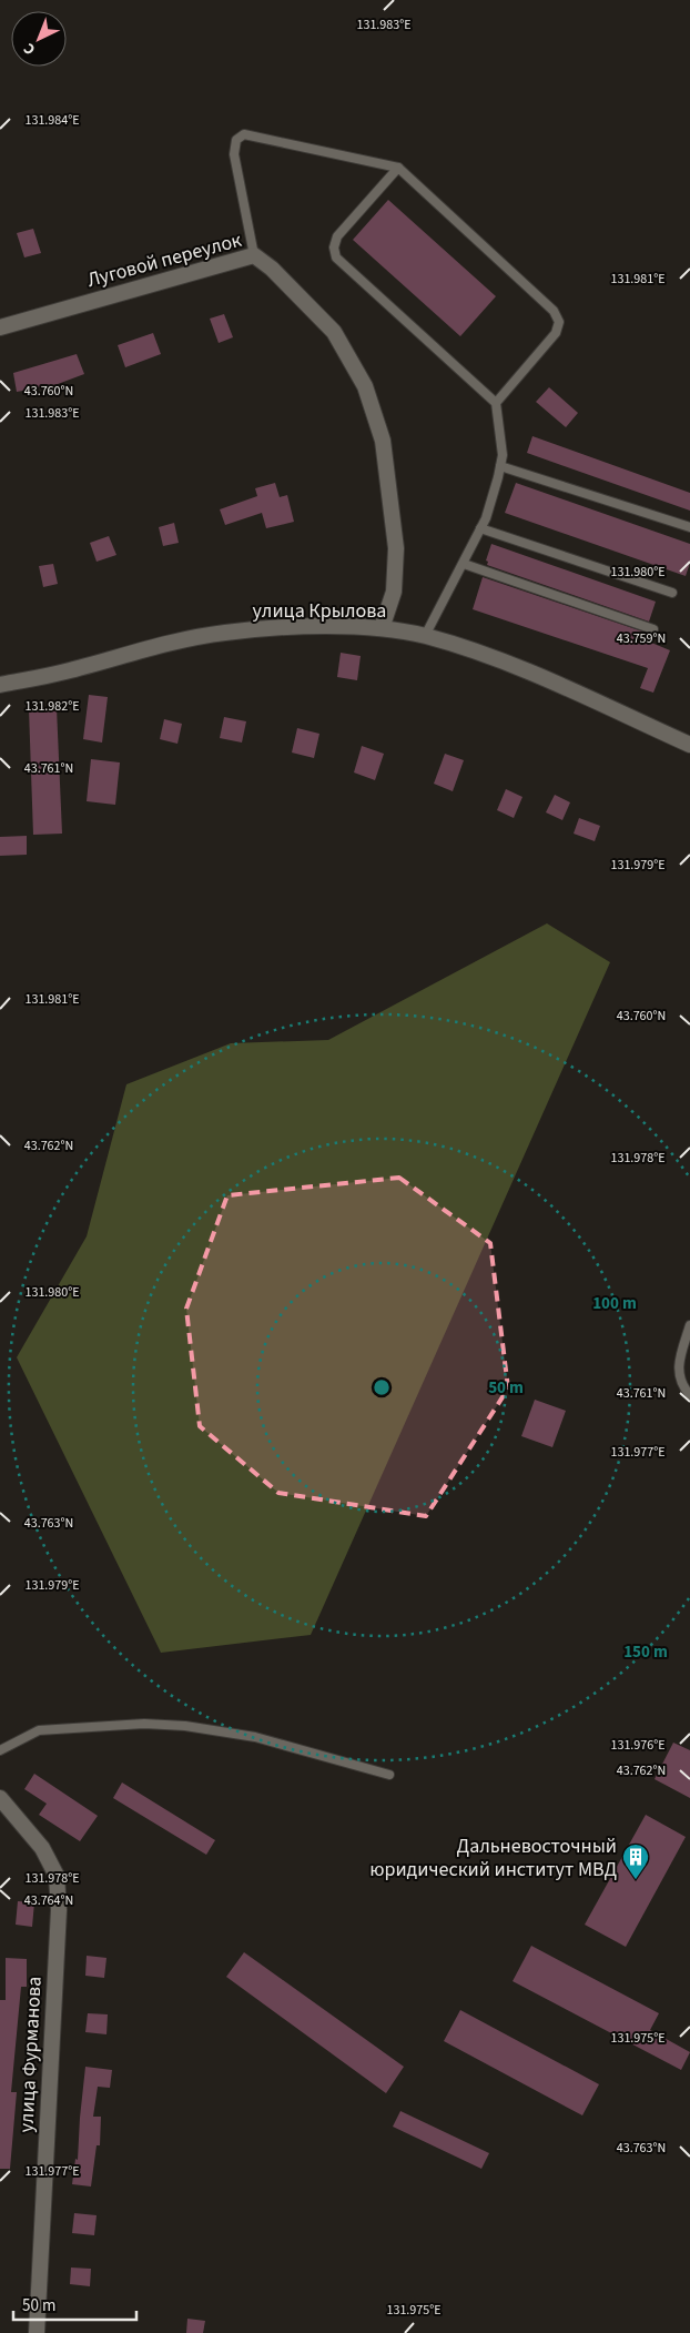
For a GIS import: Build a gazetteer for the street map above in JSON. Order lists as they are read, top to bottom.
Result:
{
  "streets": {
    "street": ["Луговой переулок", "улица Крылова", "улица Фурманова"]
  },
  "crossings": [
    ["Луговой переулок", "улица Крылова"]
  ],
  "places": {
    "building": ["Дальневосточный юридический институт МВД"]
  },
  "scale_bar": "50 m",
  "north": "bottom left",
  "coordinates": [
    "131.983°E",
    "131.984°E",
    "131.981°E",
    "43.760°N",
    "131.980°E",
    "43.759°N",
    "131.982°E",
    "43.761°N",
    "131.979°E",
    "43.762°N",
    "131.978°E",
    "131.977°E",
    "43.763°N",
    "131.976°E",
    "43.764°N",
    "131.975°E"
  ],
  "rings": ["100 m", "50 m", "150 m"]
}
